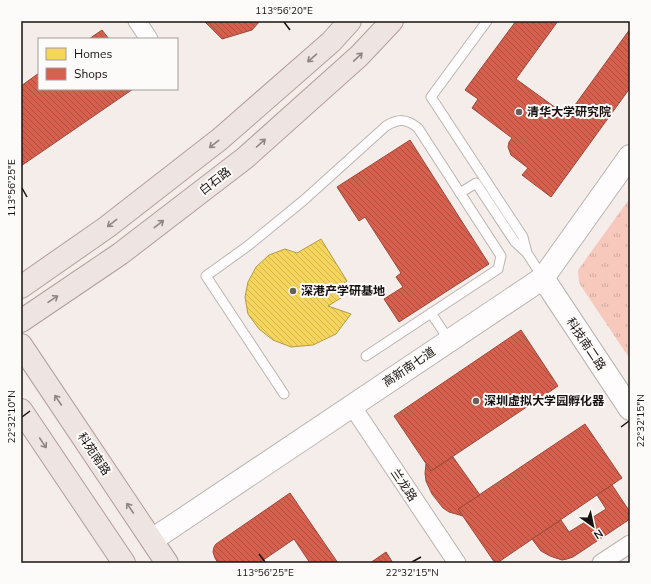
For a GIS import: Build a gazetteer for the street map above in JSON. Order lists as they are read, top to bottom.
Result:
{
  "streets": {
    "main road": ["白石路", "科苑南路"],
    "street": ["科技南二路", "高新南七道", "兰龙路"]
  },
  "crossings": [
    ["科技南二路", "高新南七道"],
    ["高新南七道", "科苑南路"],
    ["高新南七道", "兰龙路"]
  ],
  "places": ["清华大学研究院", "深港产学研基地", "深圳虚拟大学园孵化器"],
  "legend": ["Homes", "Shops"],
  "north": "bottom right",
  "coordinates": [
    "113°56'20\"E",
    "113°56'25\"E",
    "22°32'10\"N",
    "22°32'15\"N"
  ]
}
